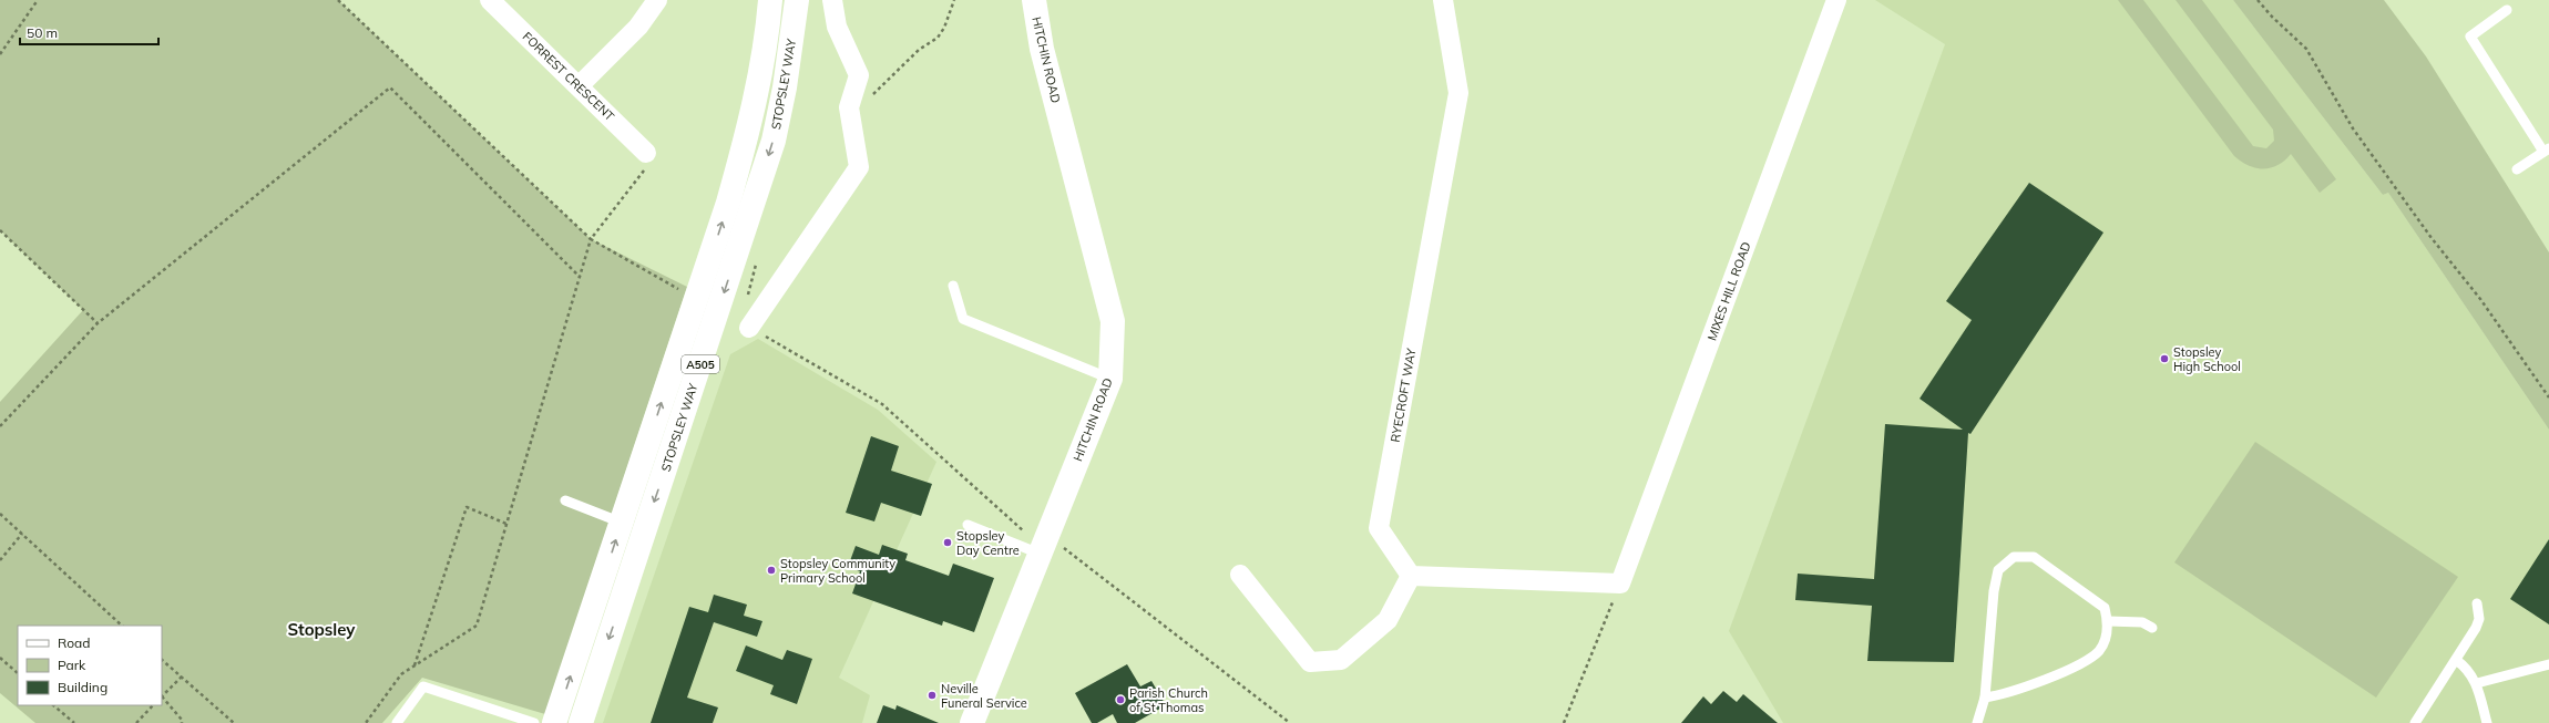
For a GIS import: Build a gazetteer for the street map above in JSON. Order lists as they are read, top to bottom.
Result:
{
  "streets": {
    "main road": ["HITCHIN ROAD", "STOPSLEY WAY", "A505"],
    "street": ["FORREST CRESCENT", "MIXES HILL ROAD", "RYECROFT WAY"]
  },
  "districts": ["Stopsley"],
  "places": [
    "Stopsley High School",
    "Stopsley Day Centre",
    "Stopsley Community Primary School",
    "Neville Funeral Service",
    "Parish Church of St Thomas"
  ],
  "legend": ["Road", "Park", "Building"],
  "scale_bar": "50 m"
}
